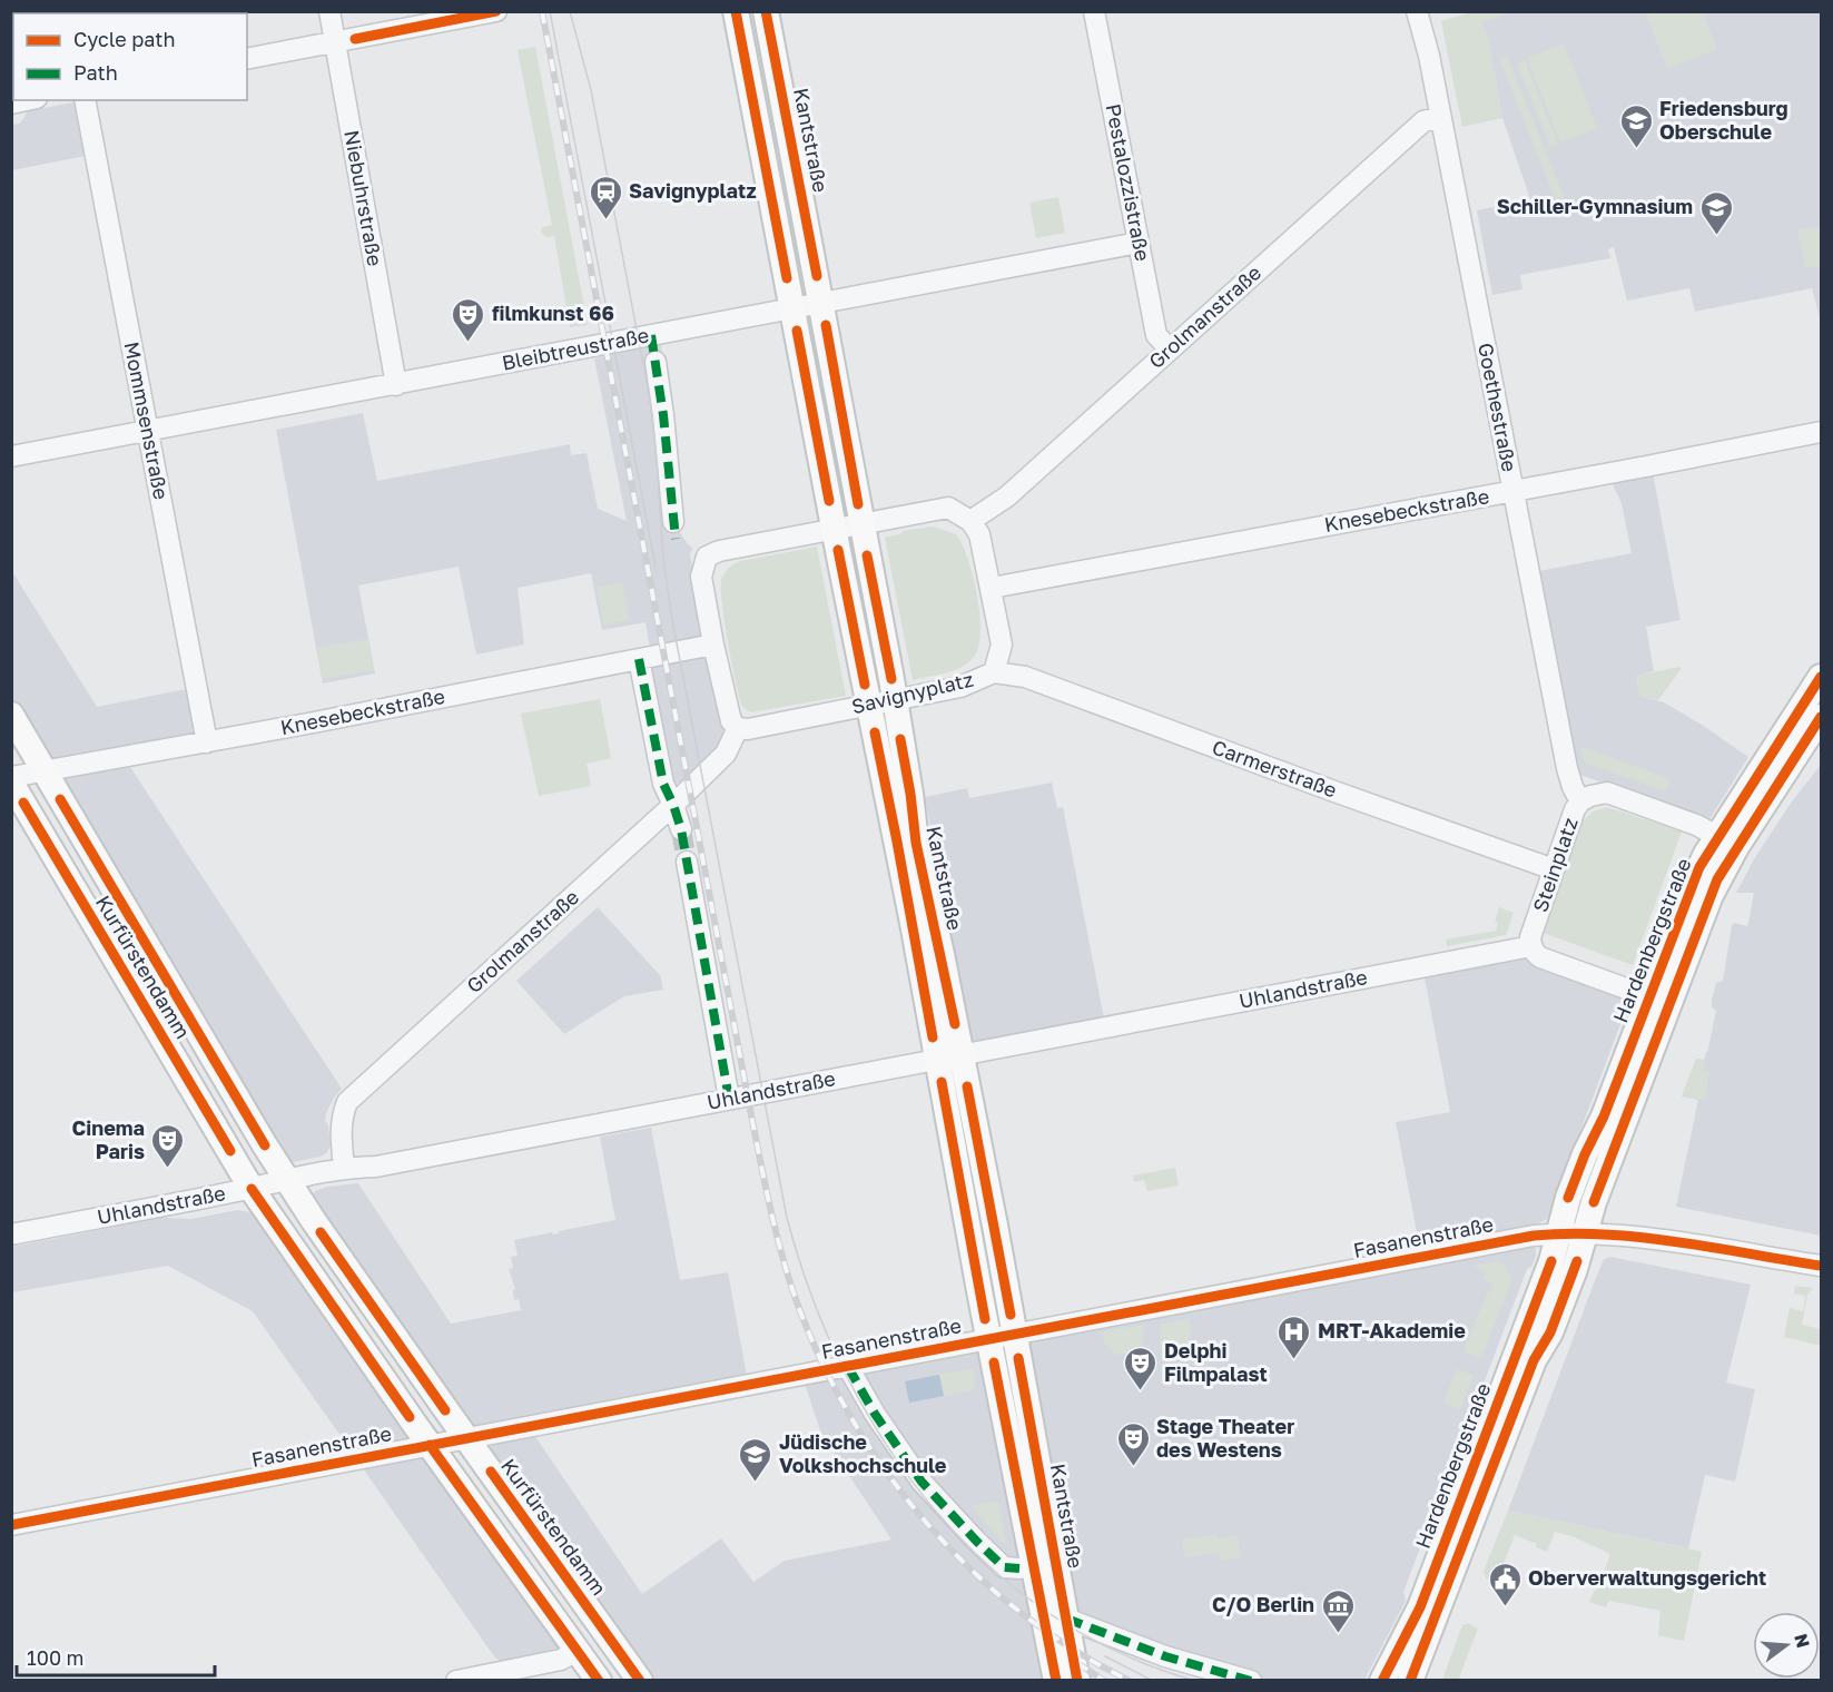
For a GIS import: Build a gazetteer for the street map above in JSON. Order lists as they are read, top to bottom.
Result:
{
  "streets": {
    "main road": ["Kantstraße", "Hardenbergstraße", "Kurfürstendamm"],
    "street": [
      "Pestalozzistraße",
      "Niebuhrstraße",
      "Grolmanstraße",
      "Bleibtreustraße",
      "Goethestraße",
      "Mommsenstraße",
      "Knesebeckstraße",
      "Savignyplatz",
      "Carmerstraße",
      "Steinplatz",
      "Uhlandstraße",
      "Fasanenstraße"
    ]
  },
  "crossings": [
    ["Kantstraße", "Bleibtreustraße"],
    ["Kantstraße", "Savignyplatz"],
    ["Kantstraße", "Uhlandstraße"],
    ["Kantstraße", "Fasanenstraße"],
    ["Pestalozzistraße", "Grolmanstraße"],
    ["Pestalozzistraße", "Bleibtreustraße"],
    ["Niebuhrstraße", "Bleibtreustraße"],
    ["Grolmanstraße", "Goethestraße"],
    ["Grolmanstraße", "Savignyplatz"],
    ["Grolmanstraße", "Uhlandstraße"],
    ["Bleibtreustraße", "Mommsenstraße"],
    ["Goethestraße", "Knesebeckstraße"],
    ["Goethestraße", "Steinplatz"],
    ["Mommsenstraße", "Knesebeckstraße"],
    ["Knesebeckstraße", "Savignyplatz"],
    ["Knesebeckstraße", "Kurfürstendamm"],
    ["Savignyplatz", "Carmerstraße"],
    ["Carmerstraße", "Steinplatz"],
    ["Steinplatz", "Hardenbergstraße"],
    ["Steinplatz", "Uhlandstraße"],
    ["Hardenbergstraße", "Fasanenstraße"],
    ["Kurfürstendamm", "Uhlandstraße"],
    ["Kurfürstendamm", "Fasanenstraße"]
  ],
  "places": {
    "school or university": ["Friedensburg Oberschule", "Schiller-Gymnasium", "Jüdische Volkshochschule"],
    "station": ["Savignyplatz"],
    "theatre": [
      "filmkunst 66",
      "Cinema Paris",
      "Delphi Filmpalast",
      "Stage Theater des Westens"
    ],
    "hospital": ["MRT-Akademie"],
    "public building": ["Oberverwaltungsgericht"],
    "museum": ["C/O Berlin"]
  },
  "legend": ["Cycle path", "Path"],
  "scale_bar": "100 m",
  "north": "right"
}
